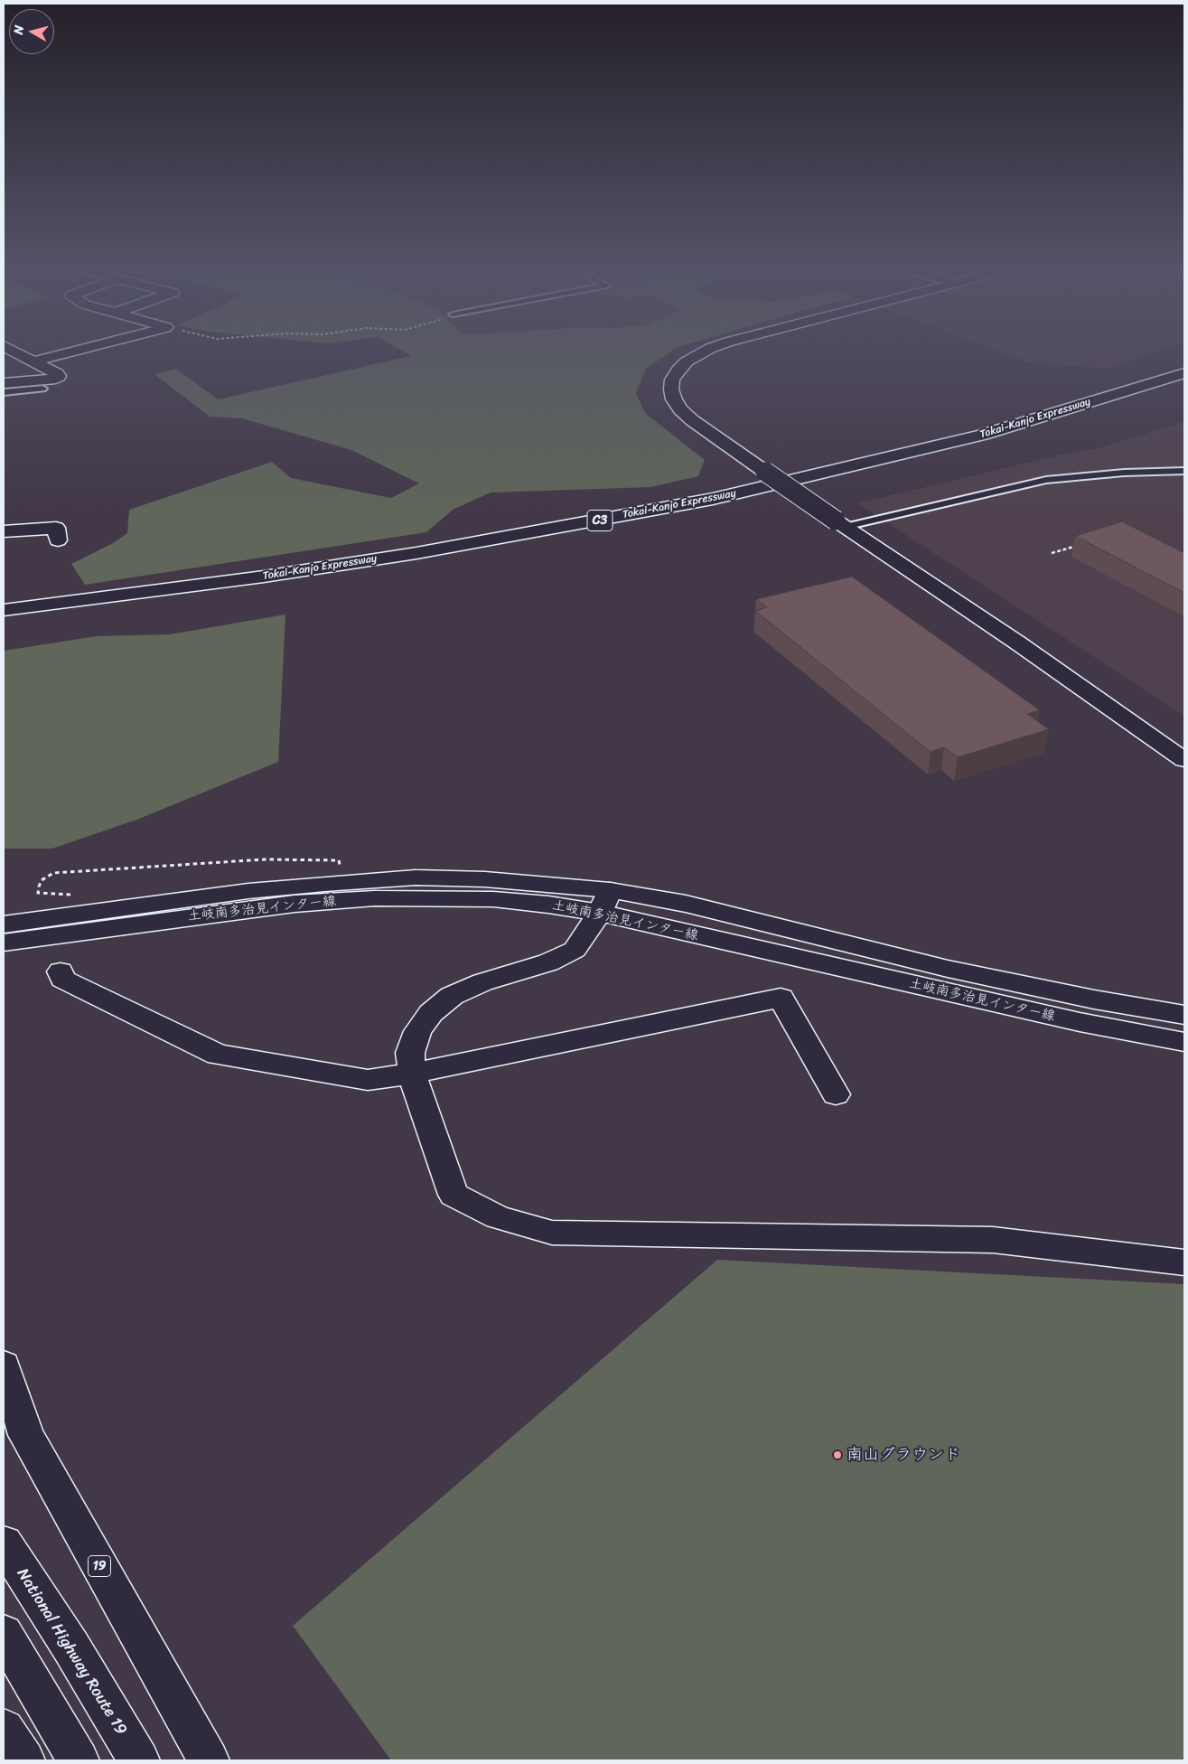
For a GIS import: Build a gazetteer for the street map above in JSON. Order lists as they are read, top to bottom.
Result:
{
  "streets": {
    "main road": [
      "Tokai-Kanjo Expressway",
      "C3",
      "土岐南多治見インター線",
      "19",
      "National Highway Route 19"
    ]
  },
  "places": ["南山グラウンド"],
  "north": "left"
}
